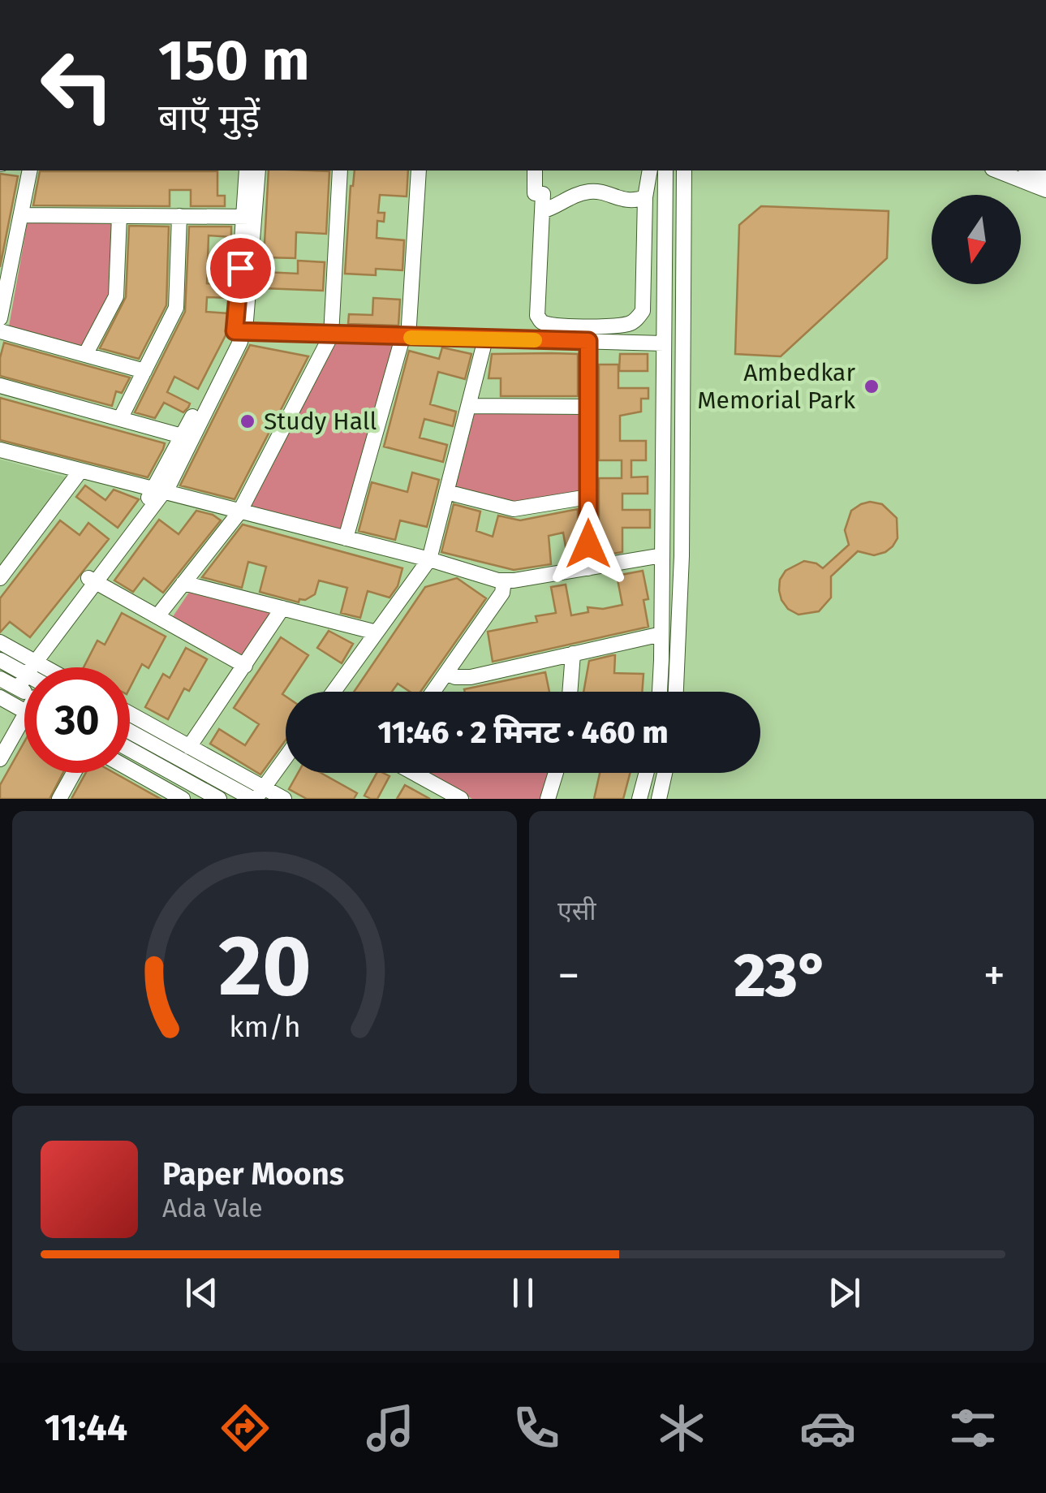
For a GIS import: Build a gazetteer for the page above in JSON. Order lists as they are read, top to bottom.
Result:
{
  "places": ["Ambedkar Memorial Park", "Study Hall"],
  "north": "bottom",
  "page": {
    "turn": ["150 m", "बाएँ मुड़ें"],
    "limit": "30",
    "trip": "11:46 · 2 मिनट · 460 m",
    "tile": "एसी",
    "heat": ["−", "23°", "+"],
    "song": ["Paper Moons", "Ada Vale"],
    "tabs": "11:44",
    "gauge": ["20", "km/h"]
  }
}
